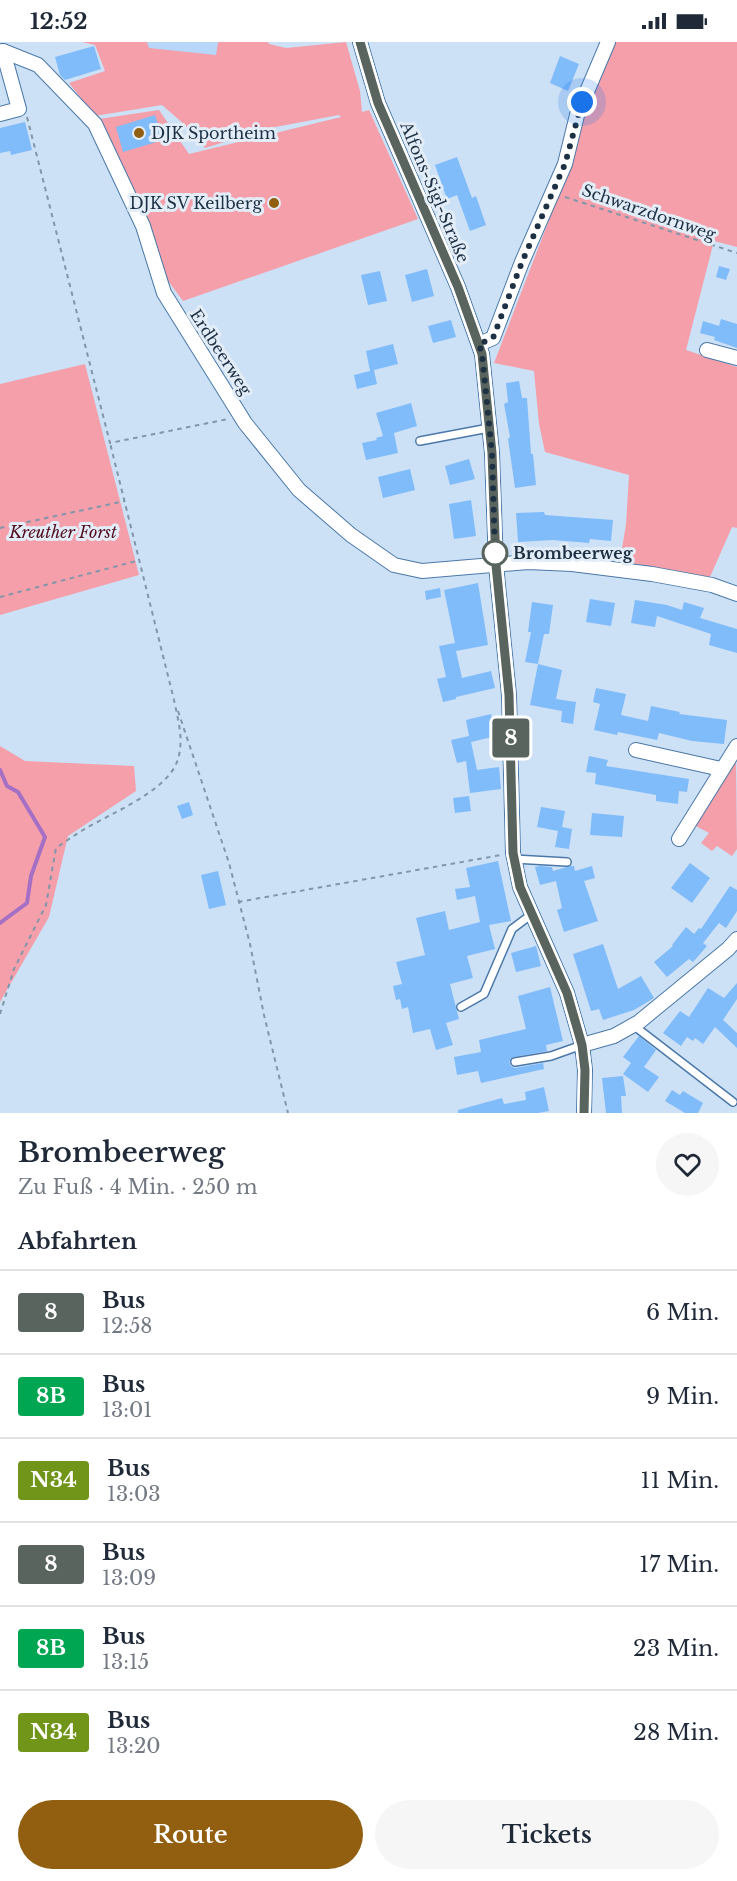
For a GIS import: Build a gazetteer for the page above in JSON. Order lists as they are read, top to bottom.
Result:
{
  "streets": {
    "street": ["Alfons-Sigl-Straße", "Erdbeerweg"],
    "path": ["Schwarzdornweg"]
  },
  "crossings": [
    ["Alfons-Sigl-Straße", "Erdbeerweg"]
  ],
  "parks": ["Kreuther Forst"],
  "places": ["DJK Sportheim", "DJK SV Keilberg", "Brombeerweg"],
  "lines": ["bus line 8"],
  "page": {
    "status": "12:52",
    "on_map": "8",
    "heading": [
      ["Brombeerweg", "Zu Fuß · 4 Min. · 250 m"],
      "Abfahrten"
    ],
    "list": [
      {
        "mark": "8",
        "name": "Bus",
        "note": "12:58",
        "value": "6 Min."
      },
      {
        "mark": "8B",
        "name": "Bus",
        "note": "13:01",
        "value": "9 Min."
      },
      {
        "mark": "N34",
        "name": "Bus",
        "note": "13:03",
        "value": "11 Min."
      },
      {
        "mark": "8",
        "name": "Bus",
        "note": "13:09",
        "value": "17 Min."
      },
      {
        "mark": "8B",
        "name": "Bus",
        "note": "13:15",
        "value": "23 Min."
      },
      {
        "mark": "N34",
        "name": "Bus",
        "note": "13:20",
        "value": "28 Min."
      }
    ],
    "buttons": ["Route", "Tickets"]
  }
}
